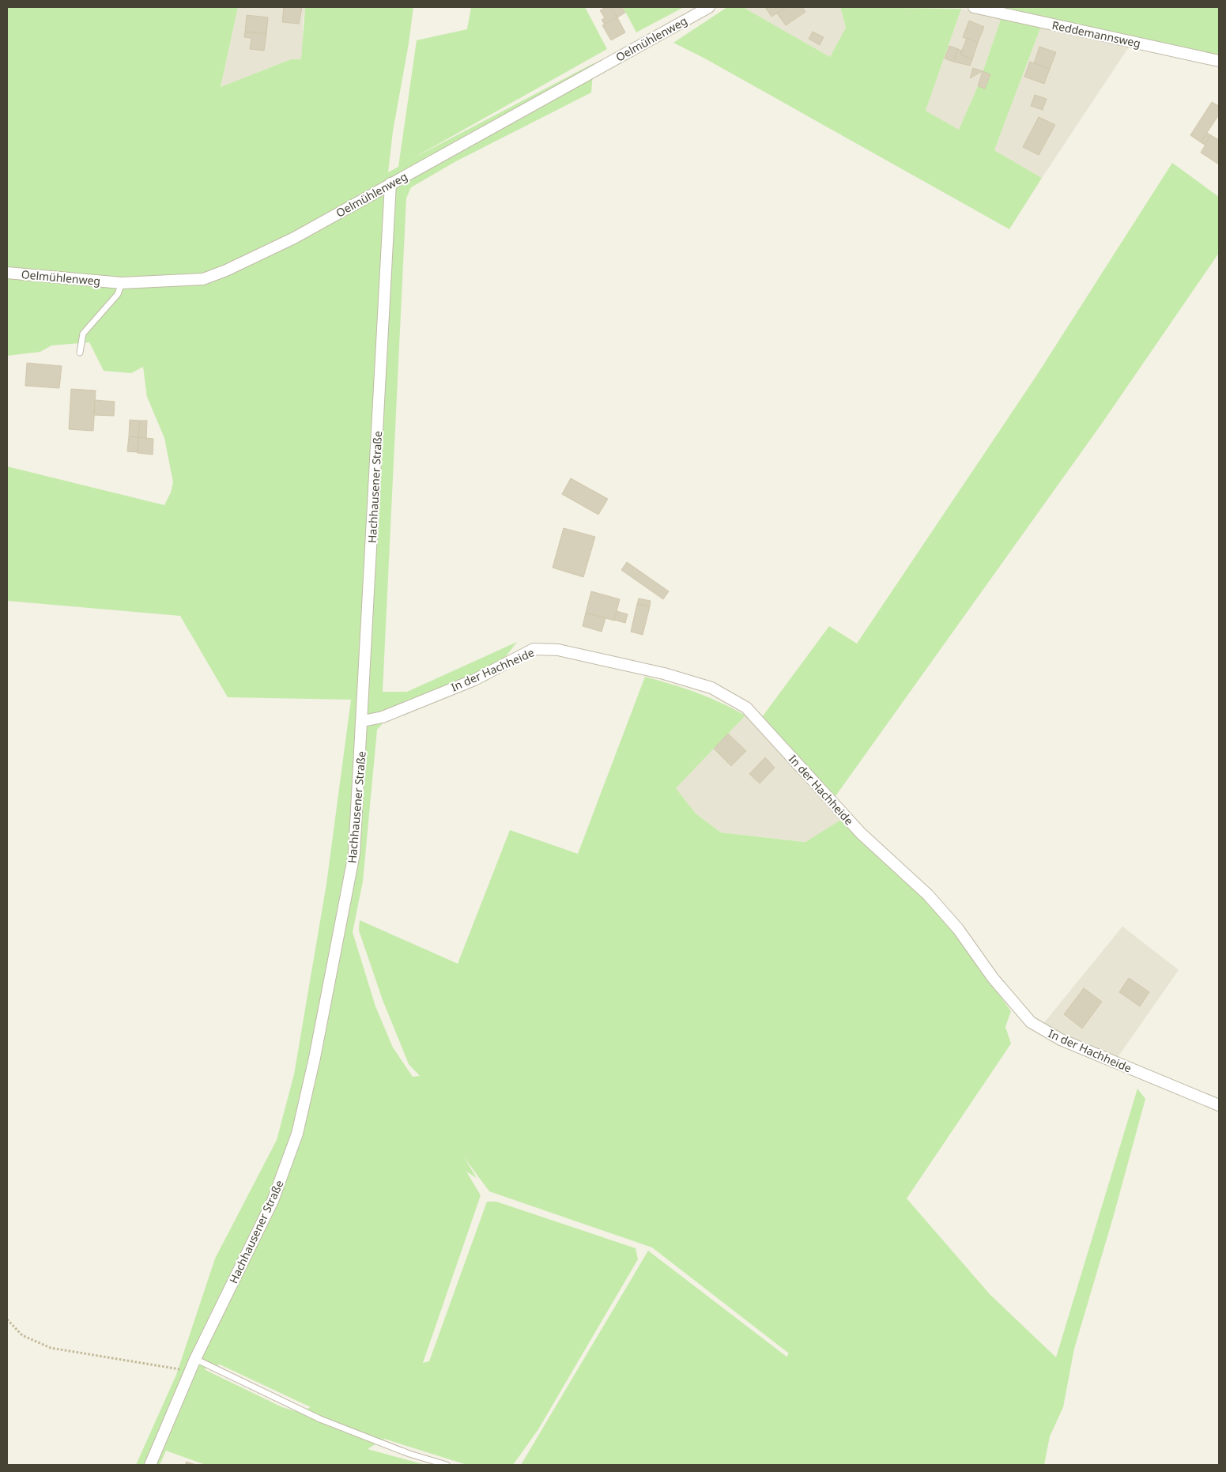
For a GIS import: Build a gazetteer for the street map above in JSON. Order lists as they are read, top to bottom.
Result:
{
  "streets": {
    "street": [
      "Reddemannsweg",
      "Oelmühlenweg",
      "Hachhausener Straße",
      "In der Hachheide"
    ]
  },
  "crossings": [
    ["Oelmühlenweg", "Hachhausener Straße"],
    ["Hachhausener Straße", "In der Hachheide"]
  ]
}
